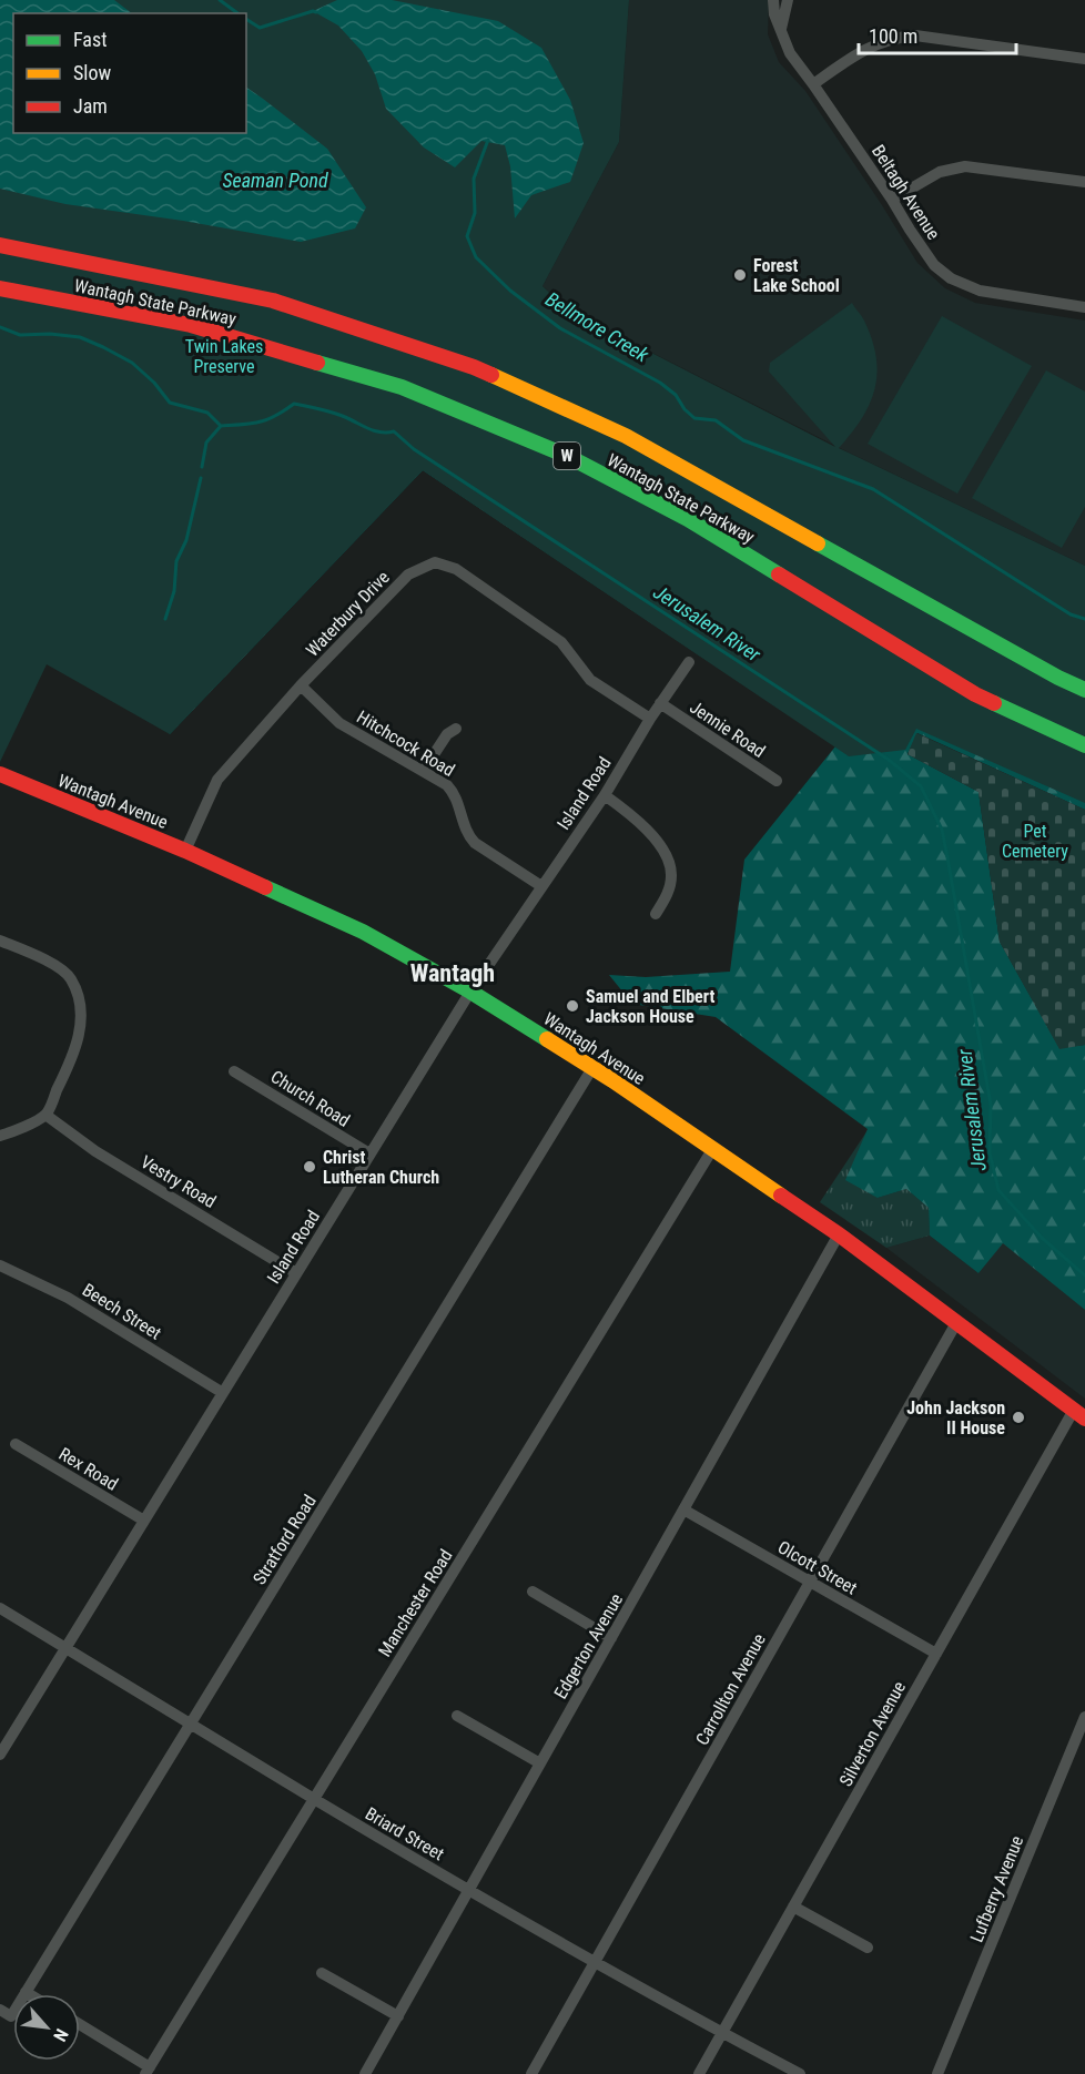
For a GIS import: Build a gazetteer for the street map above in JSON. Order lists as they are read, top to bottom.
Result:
{
  "streets": {
    "main road": ["Wantagh State Parkway", "W", "Wantagh Avenue"],
    "street": [
      "Beltagh Avenue",
      "Waterbury Drive",
      "Jennie Road",
      "Hitchcock Road",
      "Island Road",
      "Church Road",
      "Vestry Road",
      "Beech Street",
      "Rex Road",
      "Stratford Road",
      "Olcott Street",
      "Manchester Road",
      "Edgerton Avenue",
      "Carrollton Avenue",
      "Silverton Avenue",
      "Briard Street",
      "Lufberry Avenue"
    ]
  },
  "crossings": [
    ["Waterbury Drive", "Hitchcock Road"],
    ["Waterbury Drive", "Island Road"],
    ["Waterbury Drive", "Wantagh Avenue"],
    ["Jennie Road", "Island Road"],
    ["Hitchcock Road", "Island Road"],
    ["Island Road", "Wantagh Avenue"],
    ["Island Road", "Church Road"],
    ["Island Road", "Vestry Road"],
    ["Island Road", "Beech Street"],
    ["Island Road", "Rex Road"],
    ["Island Road", "Briard Street"],
    ["Wantagh Avenue", "Stratford Road"],
    ["Wantagh Avenue", "Manchester Road"],
    ["Wantagh Avenue", "Edgerton Avenue"],
    ["Wantagh Avenue", "Carrollton Avenue"],
    ["Wantagh Avenue", "Silverton Avenue"],
    ["Stratford Road", "Briard Street"],
    ["Olcott Street", "Edgerton Avenue"],
    ["Olcott Street", "Carrollton Avenue"],
    ["Olcott Street", "Silverton Avenue"],
    ["Manchester Road", "Briard Street"],
    ["Edgerton Avenue", "Briard Street"],
    ["Carrollton Avenue", "Briard Street"],
    ["Silverton Avenue", "Briard Street"]
  ],
  "districts": ["Wantagh"],
  "water": ["Seaman Pond", "Bellmore Creek", "Jerusalem River"],
  "parks": ["Twin Lakes Preserve", "Pet Cemetery"],
  "places": [
    "Forest Lake School",
    "Samuel and Elbert Jackson House",
    "Christ Lutheran Church",
    "John Jackson II House"
  ],
  "legend": ["Fast", "Slow", "Jam"],
  "scale_bar": "100 m",
  "north": "bottom right"
}
